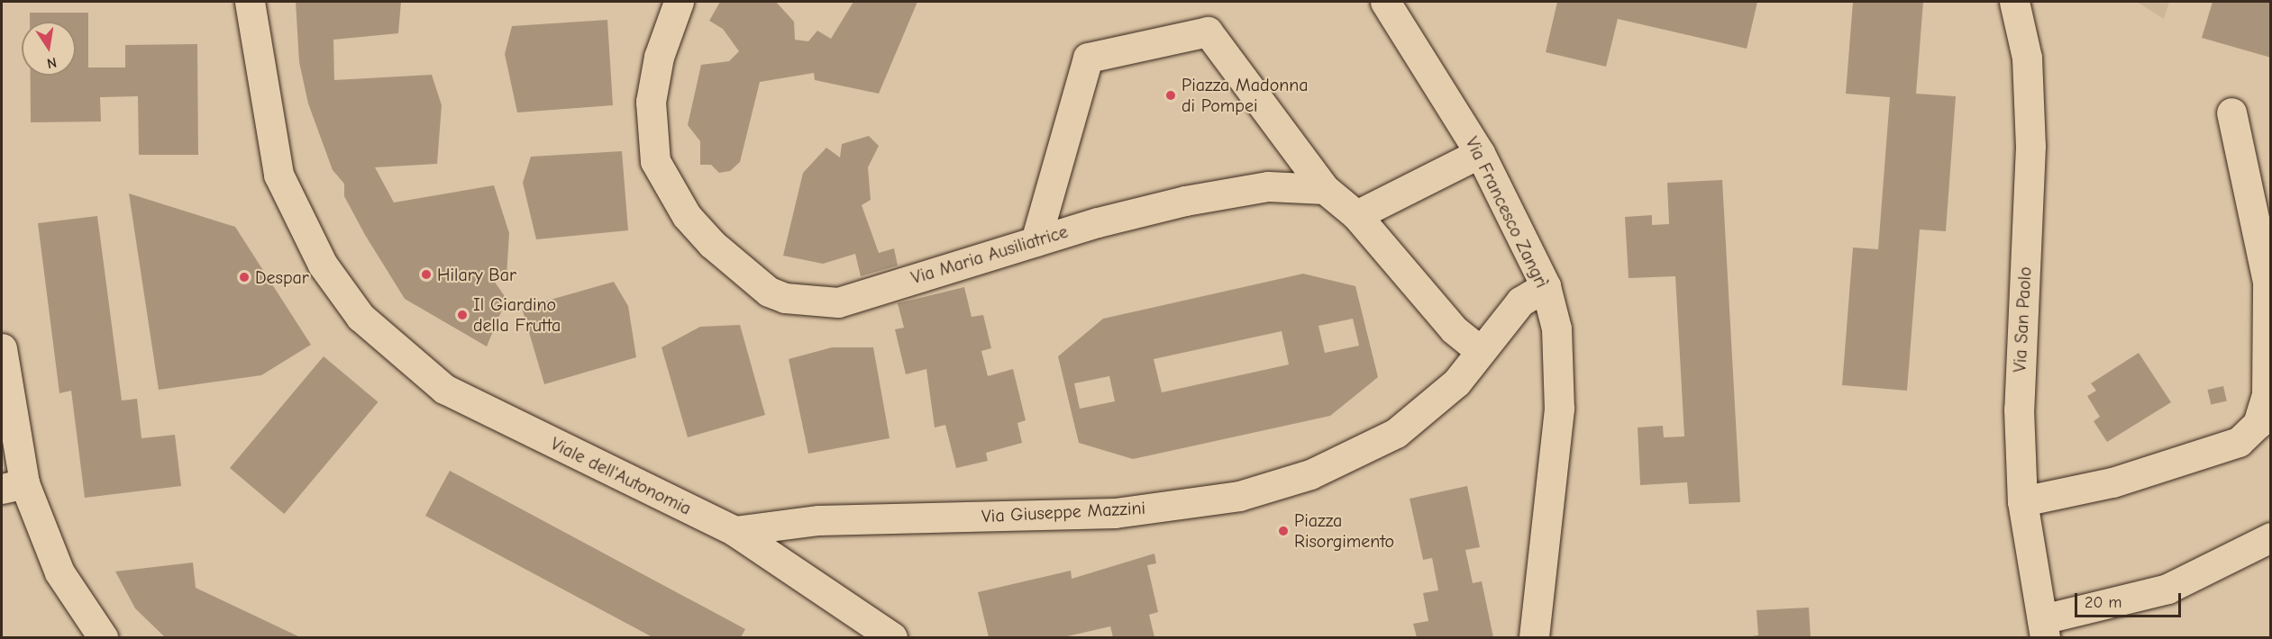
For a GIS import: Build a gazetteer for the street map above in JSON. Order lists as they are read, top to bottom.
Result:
{
  "streets": {
    "street": [
      "Via Francesco Zangrì",
      "Via Maria Ausiliatrice",
      "Via San Paolo",
      "Viale dell'Autonomia",
      "Via Giuseppe Mazzini"
    ]
  },
  "crossings": [
    ["Via Francesco Zangrì", "Via Giuseppe Mazzini"],
    ["Viale dell'Autonomia", "Via Giuseppe Mazzini"]
  ],
  "places": [
    "Piazza Madonna di Pompei",
    "Hilary Bar",
    "Despar",
    "Il Giardino della Frutta",
    "Piazza Risorgimento"
  ],
  "scale_bar": "20 m",
  "north": "bottom"
}
